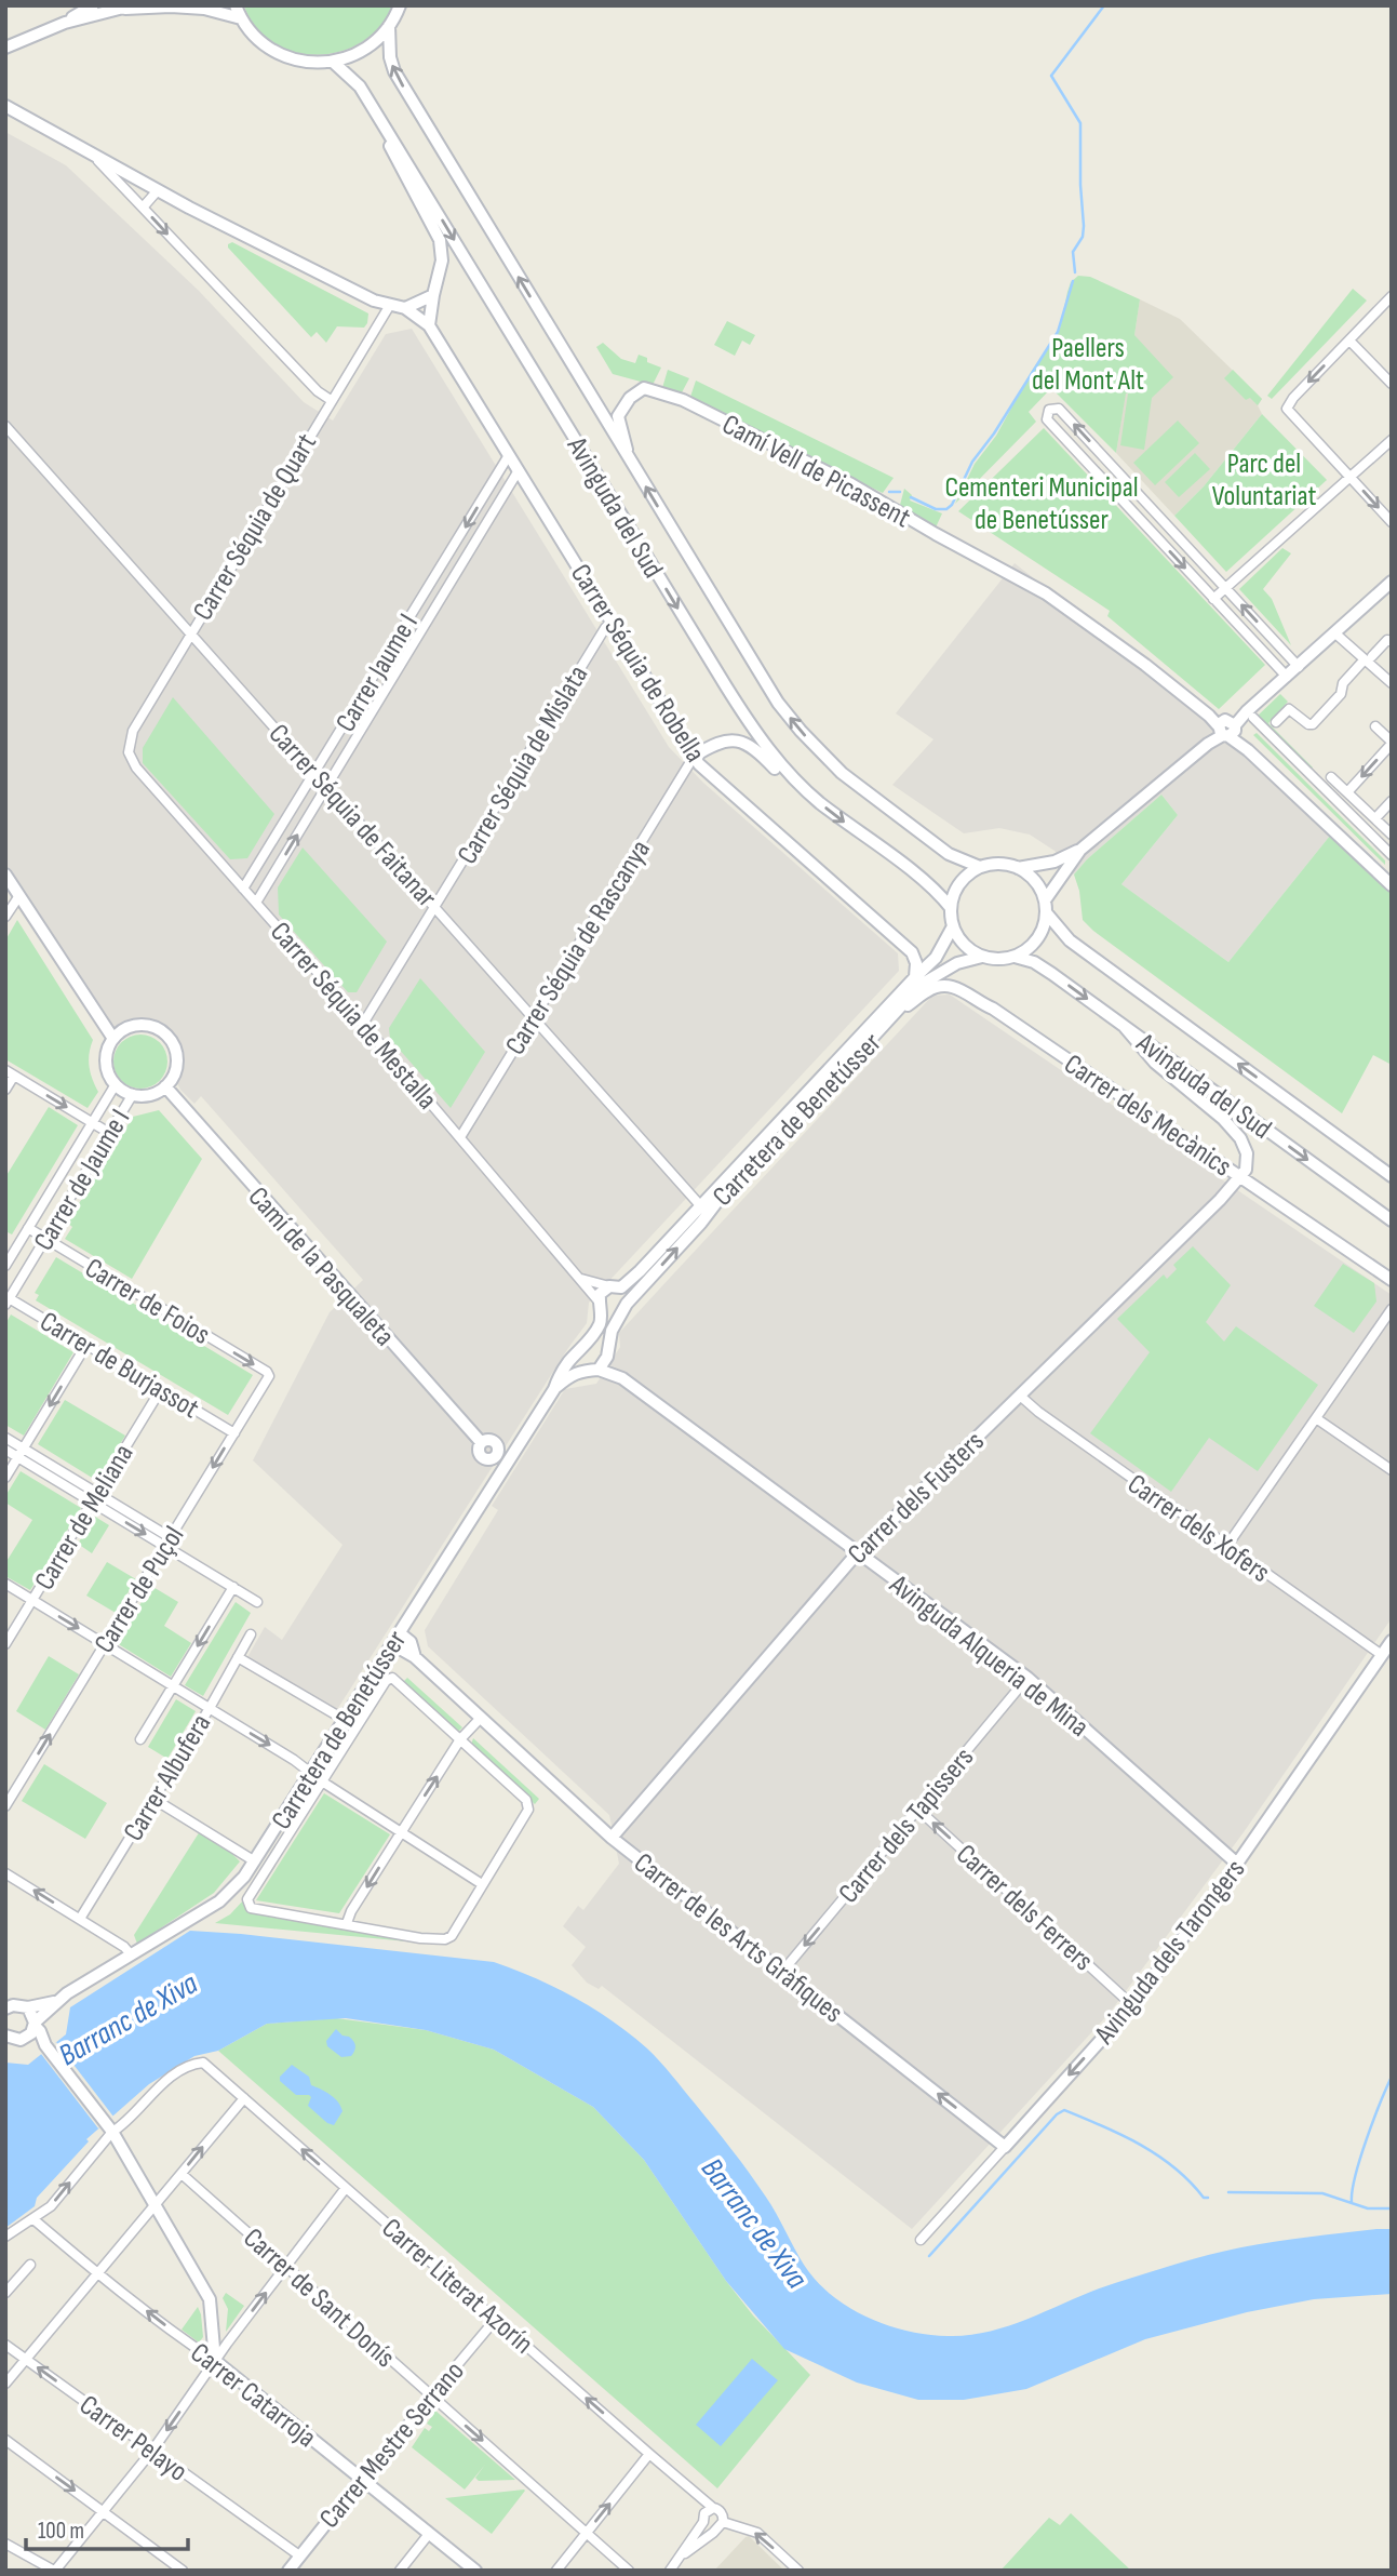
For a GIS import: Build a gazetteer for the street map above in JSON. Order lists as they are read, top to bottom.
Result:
{
  "streets": {
    "street": [
      "Camí Vell de Picassent",
      "Avinguda del Sud",
      "Carrer Séquia de Quart",
      "Carrer Séquia de Robella",
      "Carrer Jaume I",
      "Carrer Séquia de Mislata",
      "Carrer Séquia de Faitanar",
      "Carrer Séquia de Rascanya",
      "Carrer Séquia de Mestalla",
      "Carrer dels Mecànics",
      "Carretera de Benetússer",
      "Carrer de Jaume I",
      "Camí de la Pasqualeta",
      "Carrer de Foios",
      "Carrer de Burjassot",
      "Carrer dels Fusters",
      "Carrer de Meliana",
      "Carrer dels Xofers",
      "Carrer de Puçol",
      "Avinguda Alqueria de Mina",
      "Carrer Albufera",
      "Carrer dels Tapissers",
      "Carrer dels Ferrers",
      "Carrer de les Arts Gràfiques",
      "Avinguda dels Tarongers",
      "Carrer Literat Azorín",
      "Carrer de Sant Donís",
      "Carrer Catarroja",
      "Carrer Pelayo",
      "Carrer Mestre Serrano"
    ]
  },
  "crossings": [
    ["Camí Vell de Picassent", "Avinguda del Sud"],
    ["Avinguda del Sud", "Carretera de Benetússer"],
    ["Carrer Séquia de Quart", "Carrer Séquia de Faitanar"],
    ["Carrer Séquia de Quart", "Carrer Séquia de Mestalla"],
    ["Carrer Séquia de Robella", "Carrer Jaume I"],
    ["Carrer Séquia de Robella", "Carrer Séquia de Mislata"],
    ["Carrer Séquia de Robella", "Carrer Séquia de Rascanya"],
    ["Carrer Séquia de Robella", "Carretera de Benetússer"],
    ["Carrer Jaume I", "Carrer Séquia de Faitanar"],
    ["Carrer Jaume I", "Carrer Séquia de Mestalla"],
    ["Carrer Séquia de Mislata", "Carrer Séquia de Faitanar"],
    ["Carrer Séquia de Mislata", "Carrer Séquia de Mestalla"],
    ["Carrer Séquia de Faitanar", "Carrer Séquia de Rascanya"],
    ["Carrer Séquia de Faitanar", "Carretera de Benetússer"],
    ["Carrer Séquia de Rascanya", "Carrer Séquia de Mestalla"],
    ["Carrer Séquia de Mestalla", "Carretera de Benetússer"],
    ["Carrer dels Mecànics", "Carretera de Benetússer"],
    ["Carrer dels Mecànics", "Carrer dels Fusters"],
    ["Carretera de Benetússer", "Camí de la Pasqualeta"],
    ["Carretera de Benetússer", "Avinguda Alqueria de Mina"],
    ["Carretera de Benetússer", "Carrer de les Arts Gràfiques"],
    ["Carrer de Jaume I", "Camí de la Pasqualeta"],
    ["Carrer de Jaume I", "Carrer de Foios"],
    ["Carrer de Jaume I", "Carrer de Burjassot"],
    ["Carrer de Foios", "Carrer de Puçol"],
    ["Carrer de Burjassot", "Carrer de Meliana"],
    ["Carrer de Burjassot", "Carrer de Puçol"],
    ["Carrer dels Fusters", "Carrer dels Xofers"],
    ["Carrer dels Fusters", "Avinguda Alqueria de Mina"],
    ["Carrer dels Fusters", "Carrer de les Arts Gràfiques"],
    ["Carrer dels Xofers", "Avinguda dels Tarongers"],
    ["Avinguda Alqueria de Mina", "Carrer dels Tapissers"],
    ["Avinguda Alqueria de Mina", "Avinguda dels Tarongers"],
    ["Carrer dels Tapissers", "Carrer dels Ferrers"],
    ["Carrer dels Tapissers", "Carrer de les Arts Gràfiques"],
    ["Carrer dels Ferrers", "Avinguda dels Tarongers"],
    ["Carrer de les Arts Gràfiques", "Avinguda dels Tarongers"],
    ["Carrer Literat Azorín", "Carrer Mestre Serrano"],
    ["Carrer de Sant Donís", "Carrer Mestre Serrano"],
    ["Carrer Catarroja", "Carrer Mestre Serrano"],
    ["Carrer Pelayo", "Carrer Mestre Serrano"]
  ],
  "one_way": [
    "Carrer de Foios",
    "Carrer dels Tapissers",
    "Carrer dels Ferrers",
    "Carrer Literat Azorín",
    "Carrer Pelayo"
  ],
  "water": ["Barranc de Xiva"],
  "parks": ["Paellers del Mont Alt", "Parc del Voluntariat", "Cementeri Municipal de Benetússer"],
  "scale_bar": "100 m"
}
